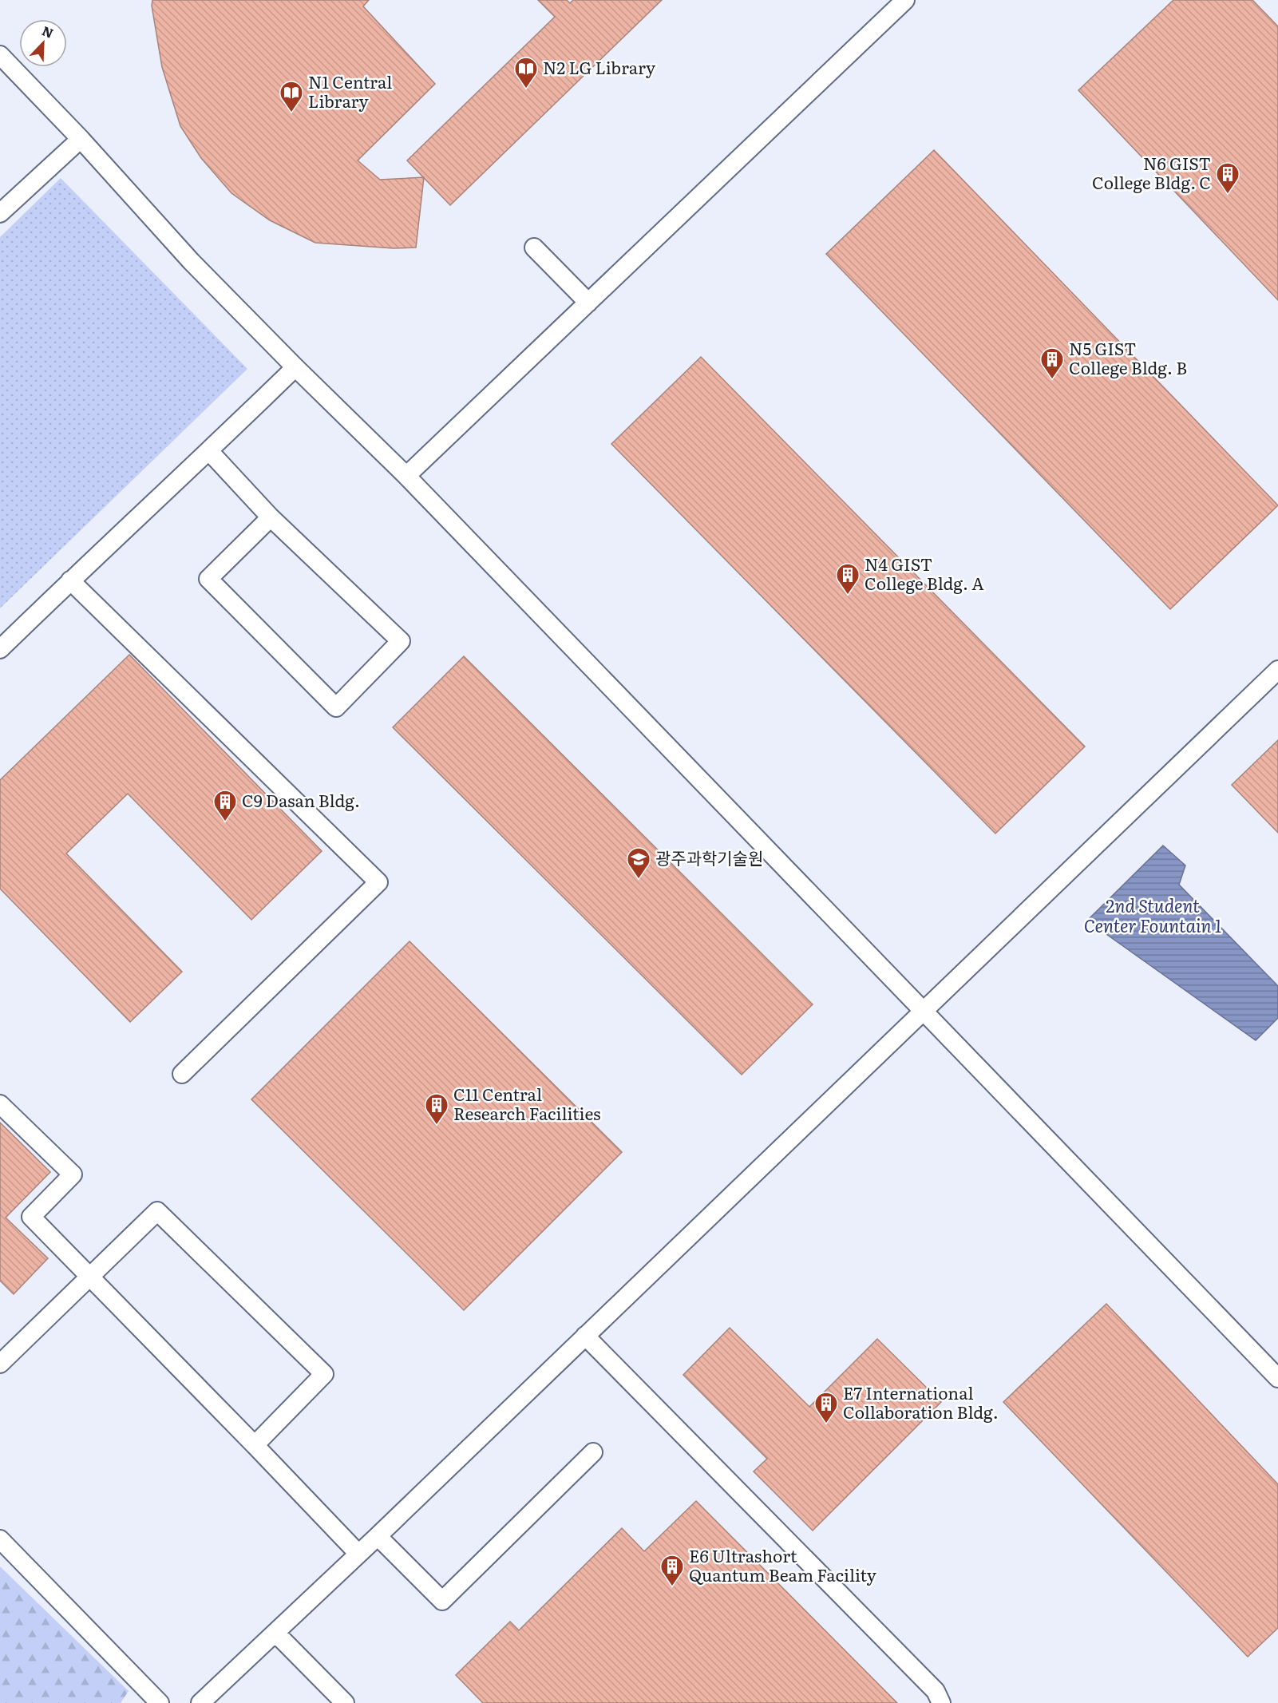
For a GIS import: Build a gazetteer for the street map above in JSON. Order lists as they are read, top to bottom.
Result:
{
  "water": ["2nd Student Center Fountain 1"],
  "places": {
    "library": ["N2 LG Library", "N1 Central Library"],
    "building": [
      "N6 GIST College Bldg. C",
      "N5 GIST College Bldg. B",
      "N4 GIST College Bldg. A",
      "C9 Dasan Bldg.",
      "C11 Central Research Facilities",
      "E7 International Collaboration Bldg.",
      "E6 Ultrashort Quantum Beam Facility"
    ],
    "school or university": ["광주과학기술원"]
  },
  "north": "top right"
}
